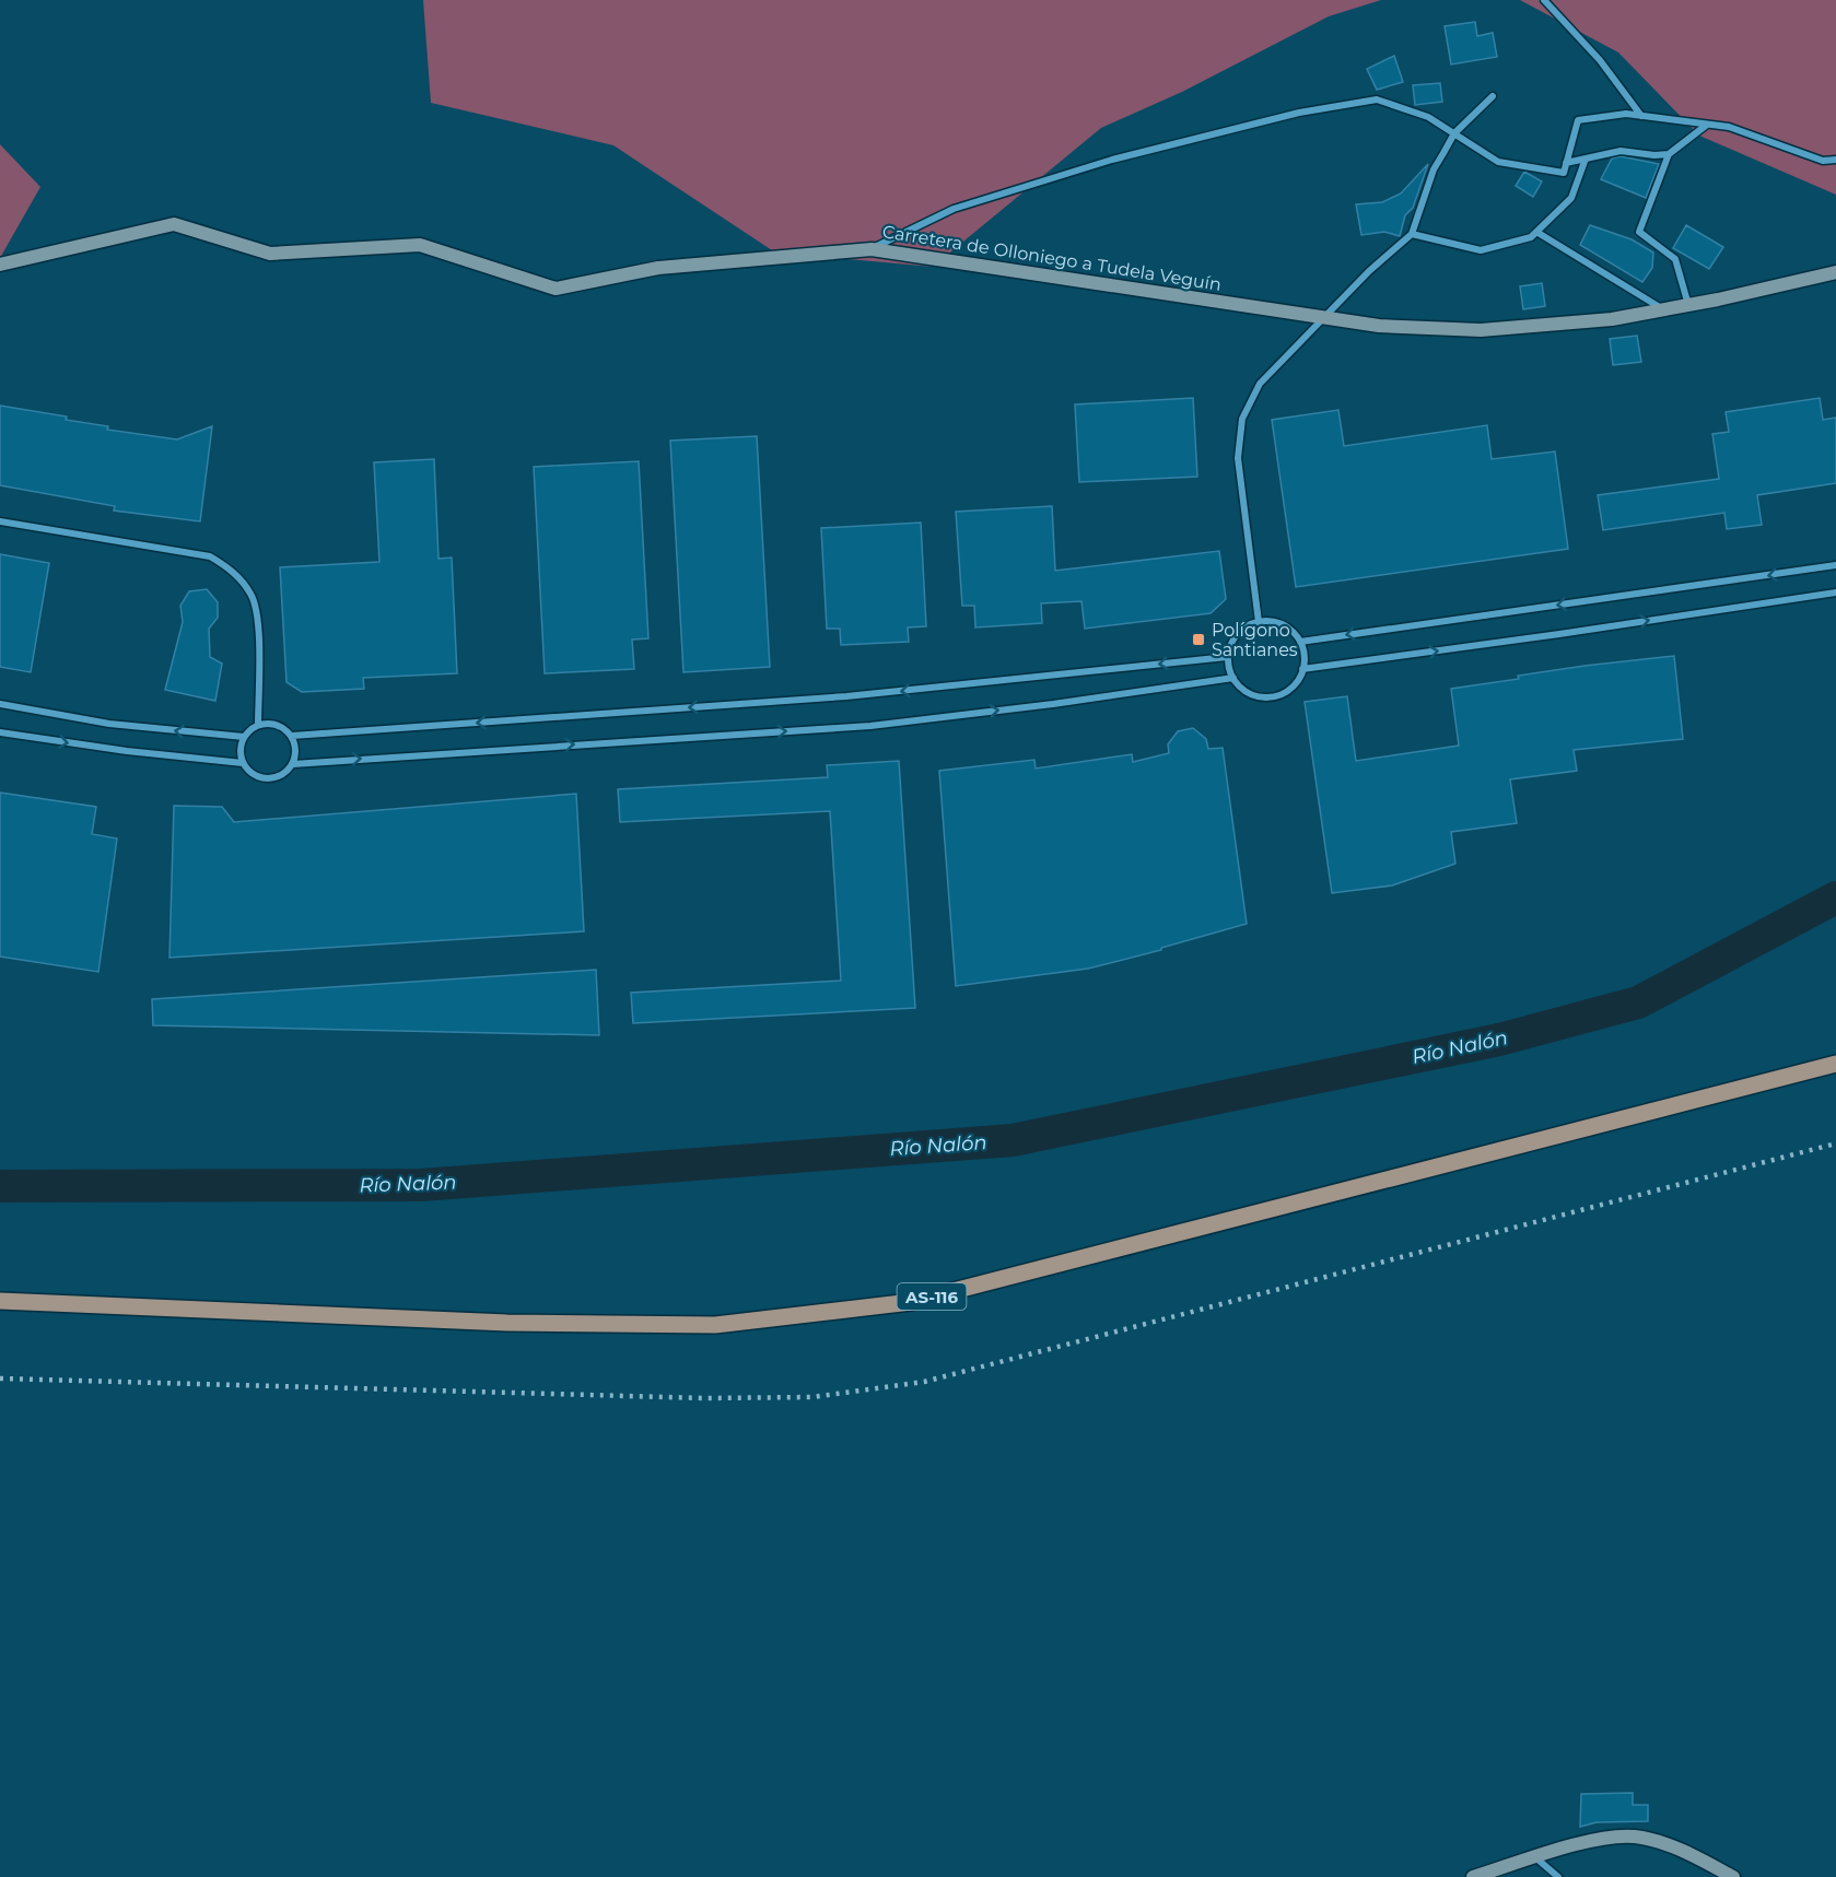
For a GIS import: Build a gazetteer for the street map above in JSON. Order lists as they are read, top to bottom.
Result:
{
  "streets": {
    "main road": ["AS-116"],
    "street": ["Carretera de Olloniego a Tudela Veguín"]
  },
  "water": ["Río Nalón"],
  "places": {
    "transit": ["Polígono Santianes"]
  }
}
